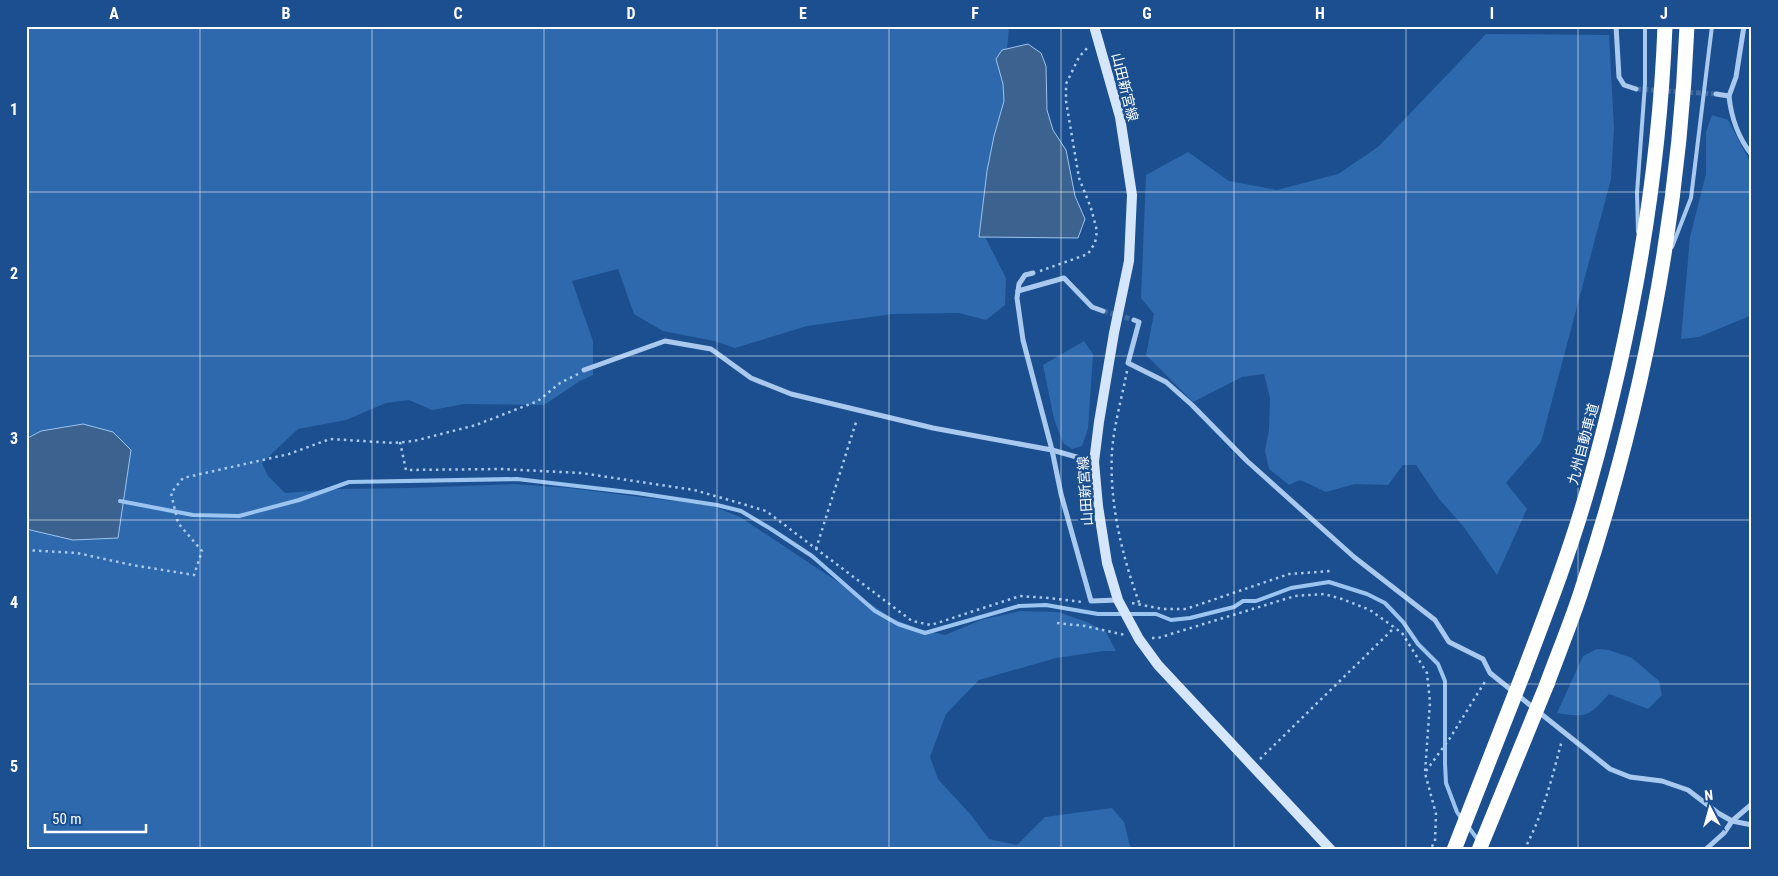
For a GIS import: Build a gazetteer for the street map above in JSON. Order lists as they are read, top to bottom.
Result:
{
  "streets": {
    "highway": ["九州自動車道"],
    "main road": ["山田新宮線"]
  },
  "scale_bar": "50 m",
  "north": "top",
  "grid": {
    "columns": [
      "A",
      "B",
      "C",
      "D",
      "E",
      "F",
      "G",
      "H",
      "I",
      "J"
    ],
    "rows": [
      "1",
      "2",
      "3",
      "4",
      "5"
    ]
  }
}
